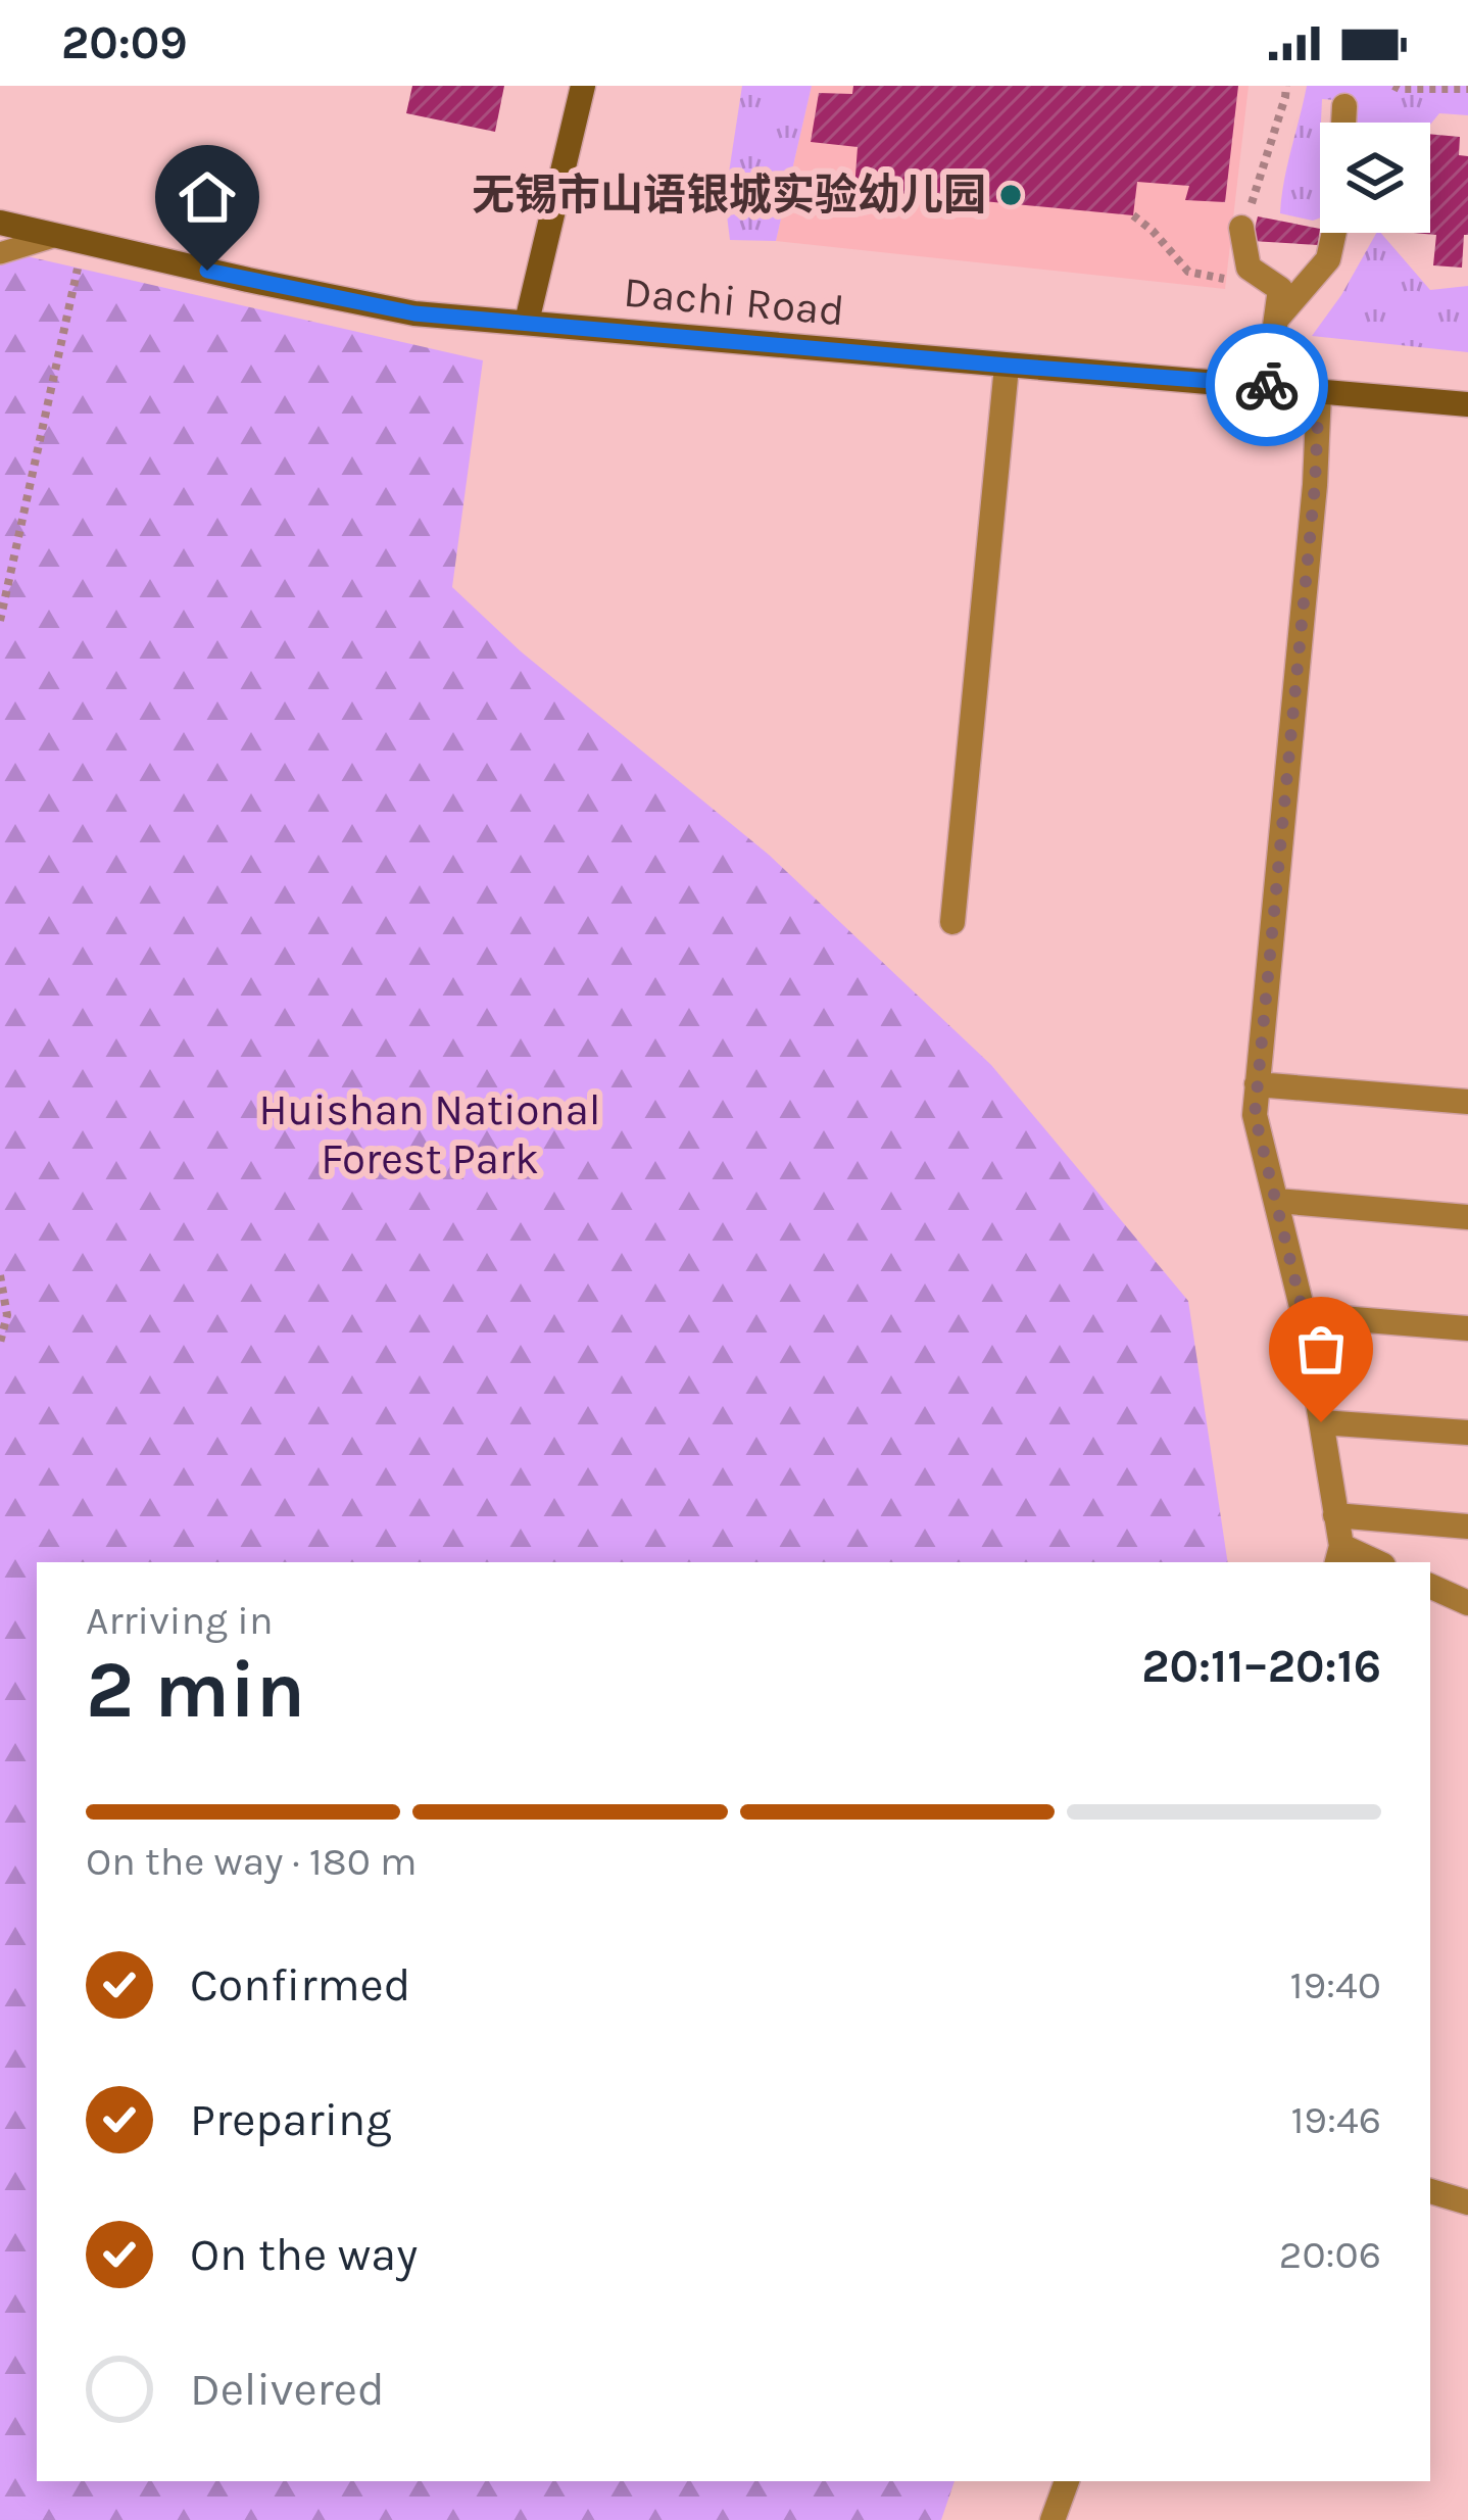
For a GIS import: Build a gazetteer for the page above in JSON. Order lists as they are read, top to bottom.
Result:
{
  "streets": {
    "main road": ["Dachi Road"]
  },
  "parks": ["Huishan National Forest Park"],
  "places": ["无锡市山语银城实验幼儿园"],
  "page": {
    "status": "20:09",
    "heading": ["2 min", "Arriving in", "20:11–20:16"],
    "bar": "On the way · 180 m",
    "list": [
      ["Confirmed", "19:40"],
      ["Preparing", "19:46"],
      ["On the way", "20:06"],
      "Delivered"
    ]
  }
}
